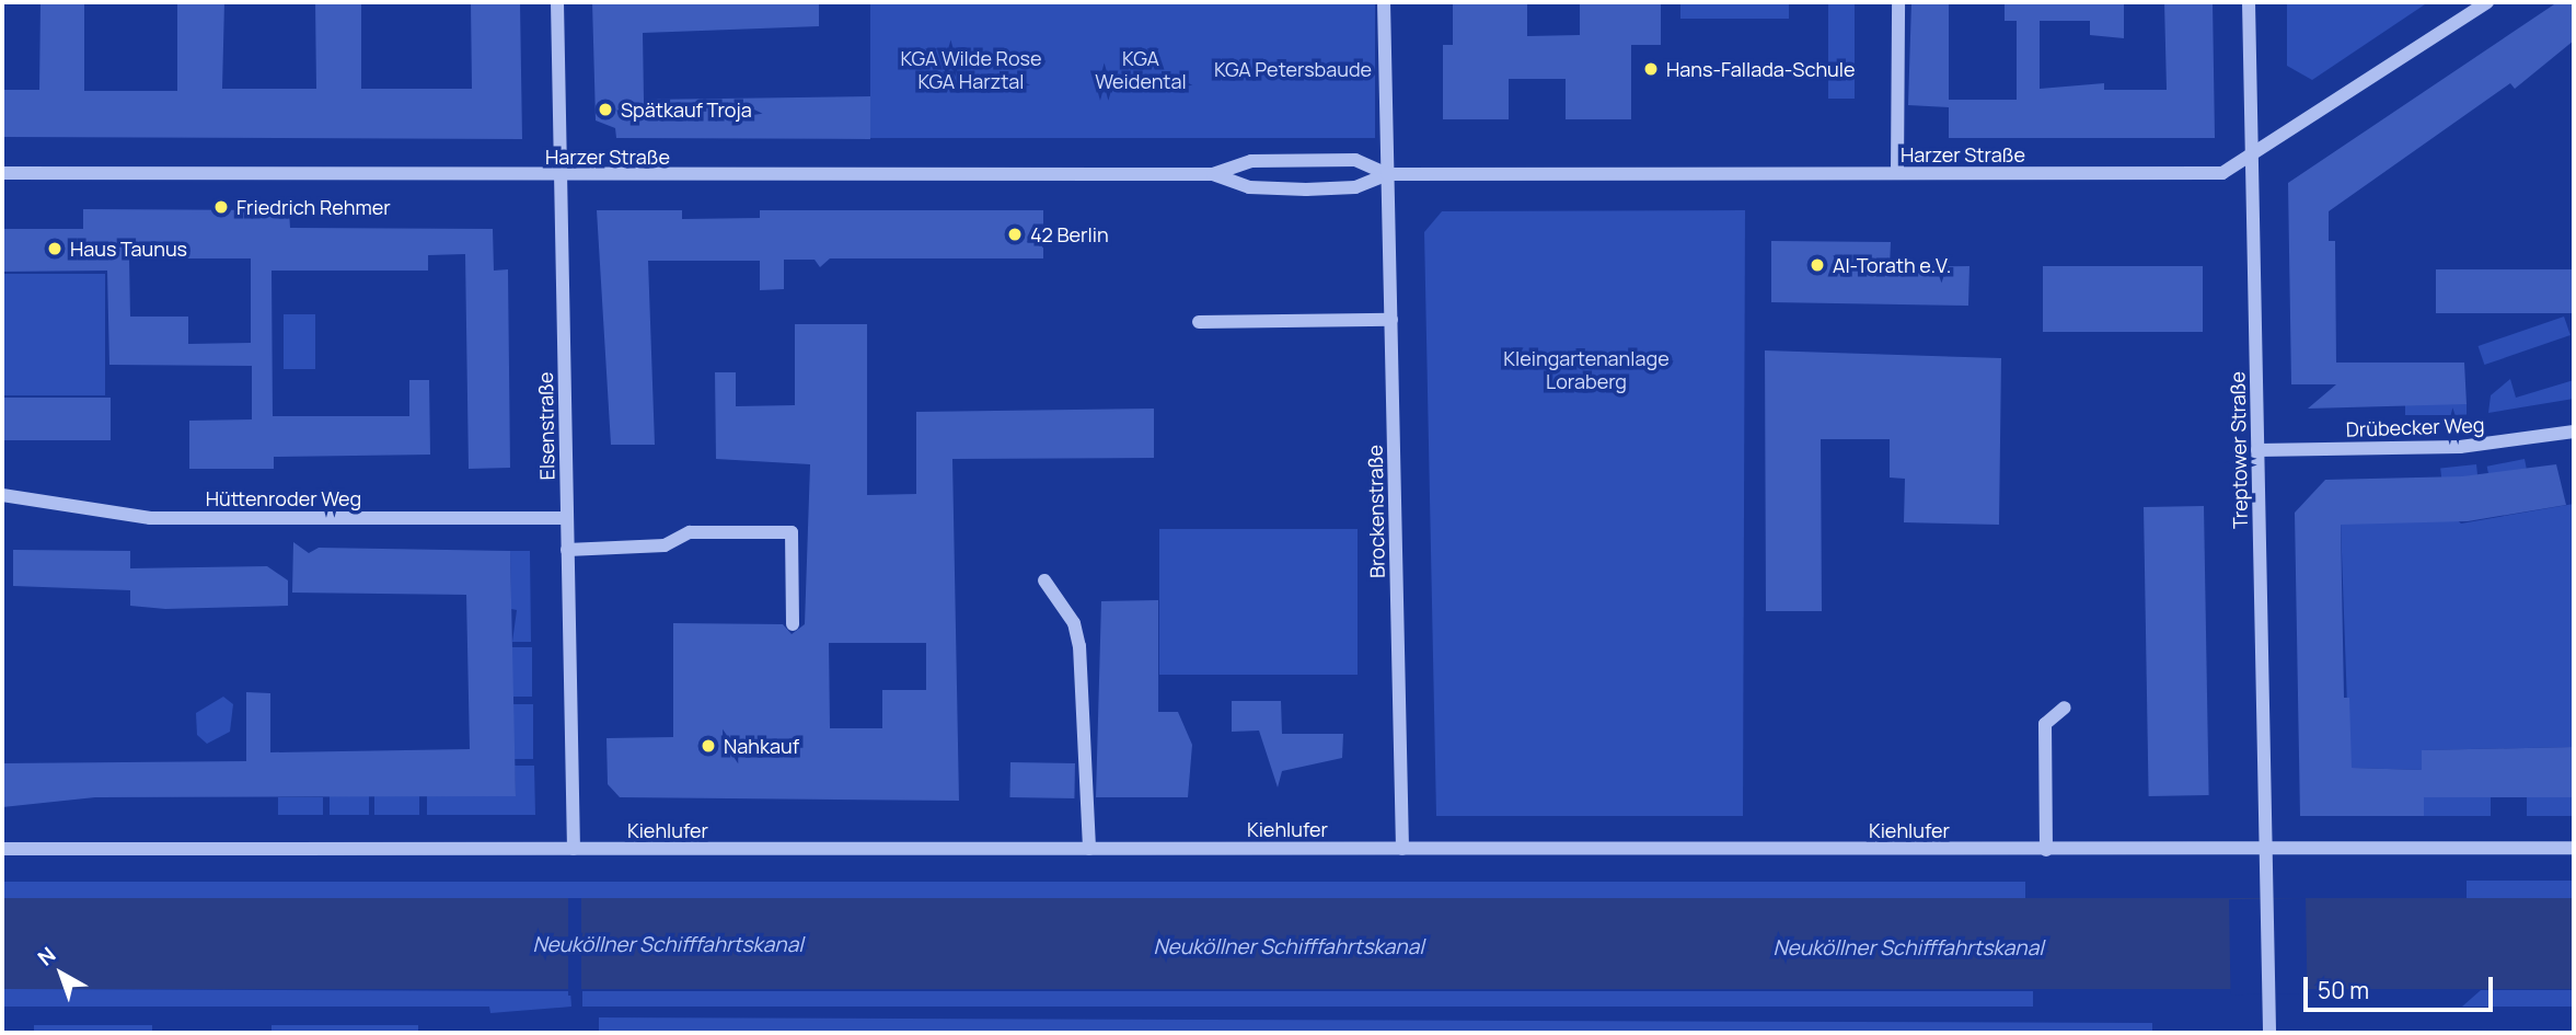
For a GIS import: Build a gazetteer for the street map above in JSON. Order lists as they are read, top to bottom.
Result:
{
  "streets": {
    "street": [
      "Harzer Straße",
      "Elsenstraße",
      "Drübecker Weg",
      "Treptower Straße",
      "Hüttenroder Weg",
      "Brockenstraße",
      "Kiehlufer"
    ]
  },
  "crossings": [
    ["Harzer Straße", "Elsenstraße"],
    ["Harzer Straße", "Treptower Straße"],
    ["Harzer Straße", "Brockenstraße"],
    ["Elsenstraße", "Hüttenroder Weg"],
    ["Elsenstraße", "Kiehlufer"],
    ["Drübecker Weg", "Treptower Straße"],
    ["Treptower Straße", "Kiehlufer"],
    ["Brockenstraße", "Kiehlufer"]
  ],
  "water": ["Neuköllner Schifffahrtskanal"],
  "parks": [
    "KGA Wilde Rose KGA Harztal",
    "KGA Weidental",
    "KGA Petersbaude",
    "Kleingartenanlage Loraberg"
  ],
  "places": [
    "Hans-Fallada-Schule",
    "Spätkauf Troja",
    "Friedrich Rehmer",
    "42 Berlin",
    "Haus Taunus",
    "Al-Torath e.V.",
    "Nahkauf"
  ],
  "scale_bar": "50 m",
  "north": "top left"
}
